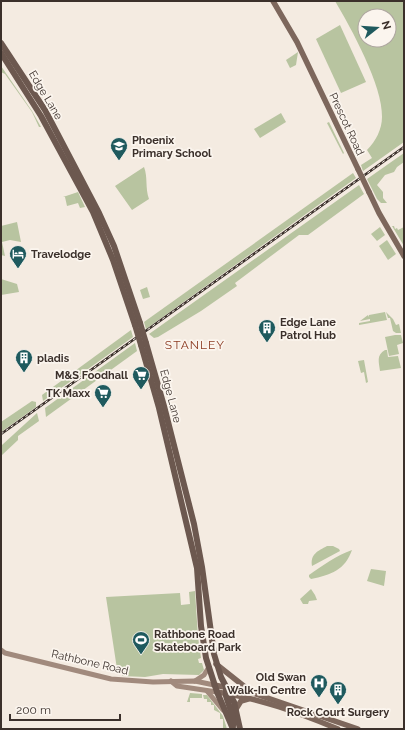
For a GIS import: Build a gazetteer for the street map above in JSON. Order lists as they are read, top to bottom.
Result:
{
  "streets": {
    "highway": ["Edge Lane"],
    "main road": ["Prescot Road", "Rathbone Road"]
  },
  "crossings": [
    ["Edge Lane", "Rathbone Road"]
  ],
  "districts": ["STANLEY"],
  "places": {
    "school or university": ["Phoenix Primary School"],
    "hotel": ["Travelodge"],
    "building": ["Edge Lane Patrol Hub", "pladis", "Rock Court Surgery"],
    "supermarket": ["M&S Foodhall", "TK Maxx"],
    "sports": ["Rathbone Road Skateboard Park"],
    "hospital": ["Old Swan Walk-In Centre"]
  },
  "scale_bar": "200 m",
  "north": "right"
}
